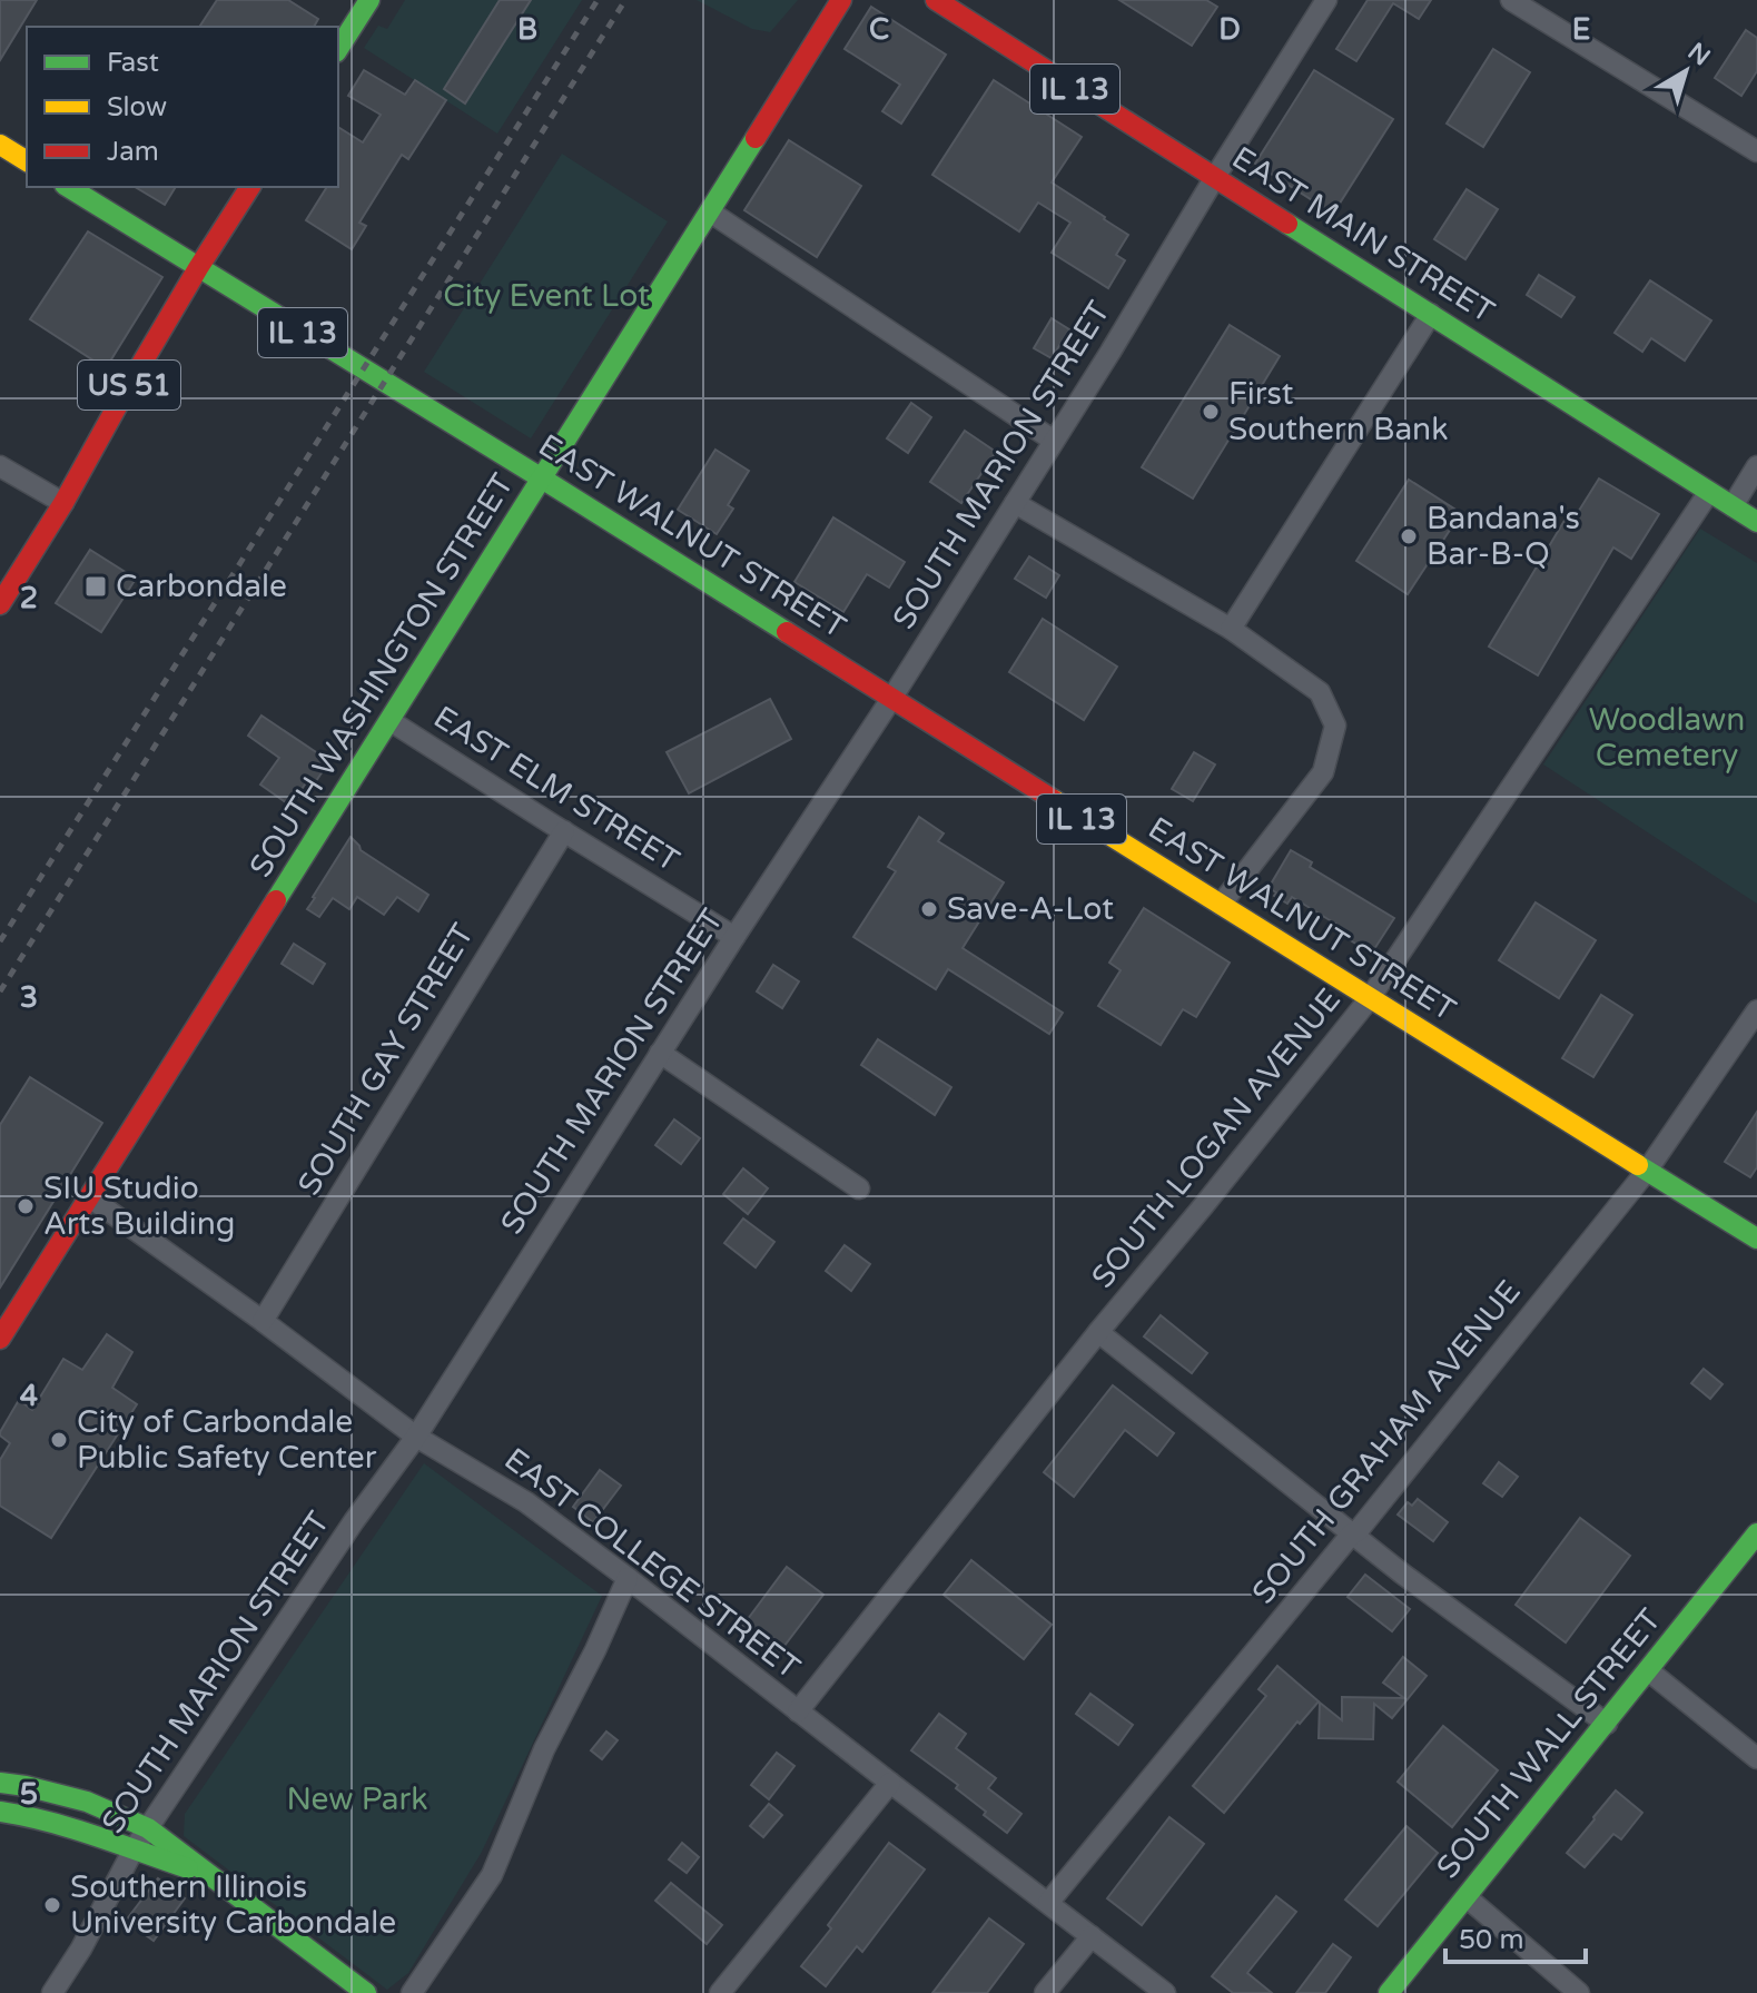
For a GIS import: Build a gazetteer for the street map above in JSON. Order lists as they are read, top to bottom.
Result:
{
  "streets": {
    "main road": [
      "IL 13",
      "EAST MAIN STREET",
      "US 51",
      "EAST WALNUT STREET",
      "SOUTH WASHINGTON STREET",
      "SOUTH WALL STREET"
    ],
    "street": [
      "SOUTH MARION STREET",
      "EAST ELM STREET",
      "SOUTH GAY STREET",
      "SOUTH LOGAN AVENUE",
      "SOUTH GRAHAM AVENUE",
      "EAST COLLEGE STREET"
    ]
  },
  "crossings": [
    ["IL 13", "US 51"],
    ["IL 13", "EAST WALNUT STREET"],
    ["EAST MAIN STREET", "SOUTH MARION STREET"],
    ["EAST MAIN STREET", "SOUTH LOGAN AVENUE"],
    ["US 51", "EAST WALNUT STREET"],
    ["SOUTH MARION STREET", "EAST WALNUT STREET"],
    ["SOUTH MARION STREET", "EAST ELM STREET"],
    ["SOUTH MARION STREET", "EAST COLLEGE STREET"],
    ["EAST WALNUT STREET", "SOUTH WASHINGTON STREET"],
    ["EAST WALNUT STREET", "SOUTH LOGAN AVENUE"],
    ["EAST WALNUT STREET", "SOUTH GRAHAM AVENUE"],
    ["SOUTH WASHINGTON STREET", "EAST ELM STREET"],
    ["SOUTH WASHINGTON STREET", "EAST COLLEGE STREET"],
    ["EAST ELM STREET", "SOUTH GAY STREET"],
    ["SOUTH GAY STREET", "EAST COLLEGE STREET"],
    ["SOUTH LOGAN AVENUE", "EAST COLLEGE STREET"],
    ["SOUTH GRAHAM AVENUE", "EAST COLLEGE STREET"]
  ],
  "parks": ["City Event Lot", "Woodlawn Cemetery", "New Park"],
  "places": {
    "other": [
      "First Southern Bank",
      "Bandana's Bar-B-Q",
      "Save-A-Lot",
      "SIU Studio Arts Building",
      "City of Carbondale Public Safety Center",
      "Southern Illinois University Carbondale"
    ],
    "transit": ["Carbondale"]
  },
  "legend": ["Fast", "Slow", "Jam"],
  "scale_bar": "50 m",
  "north": "top right",
  "grid": {
    "columns": [
      "B",
      "C",
      "D",
      "E"
    ],
    "rows": [
      "2",
      "3",
      "4",
      "5"
    ]
  }
}
